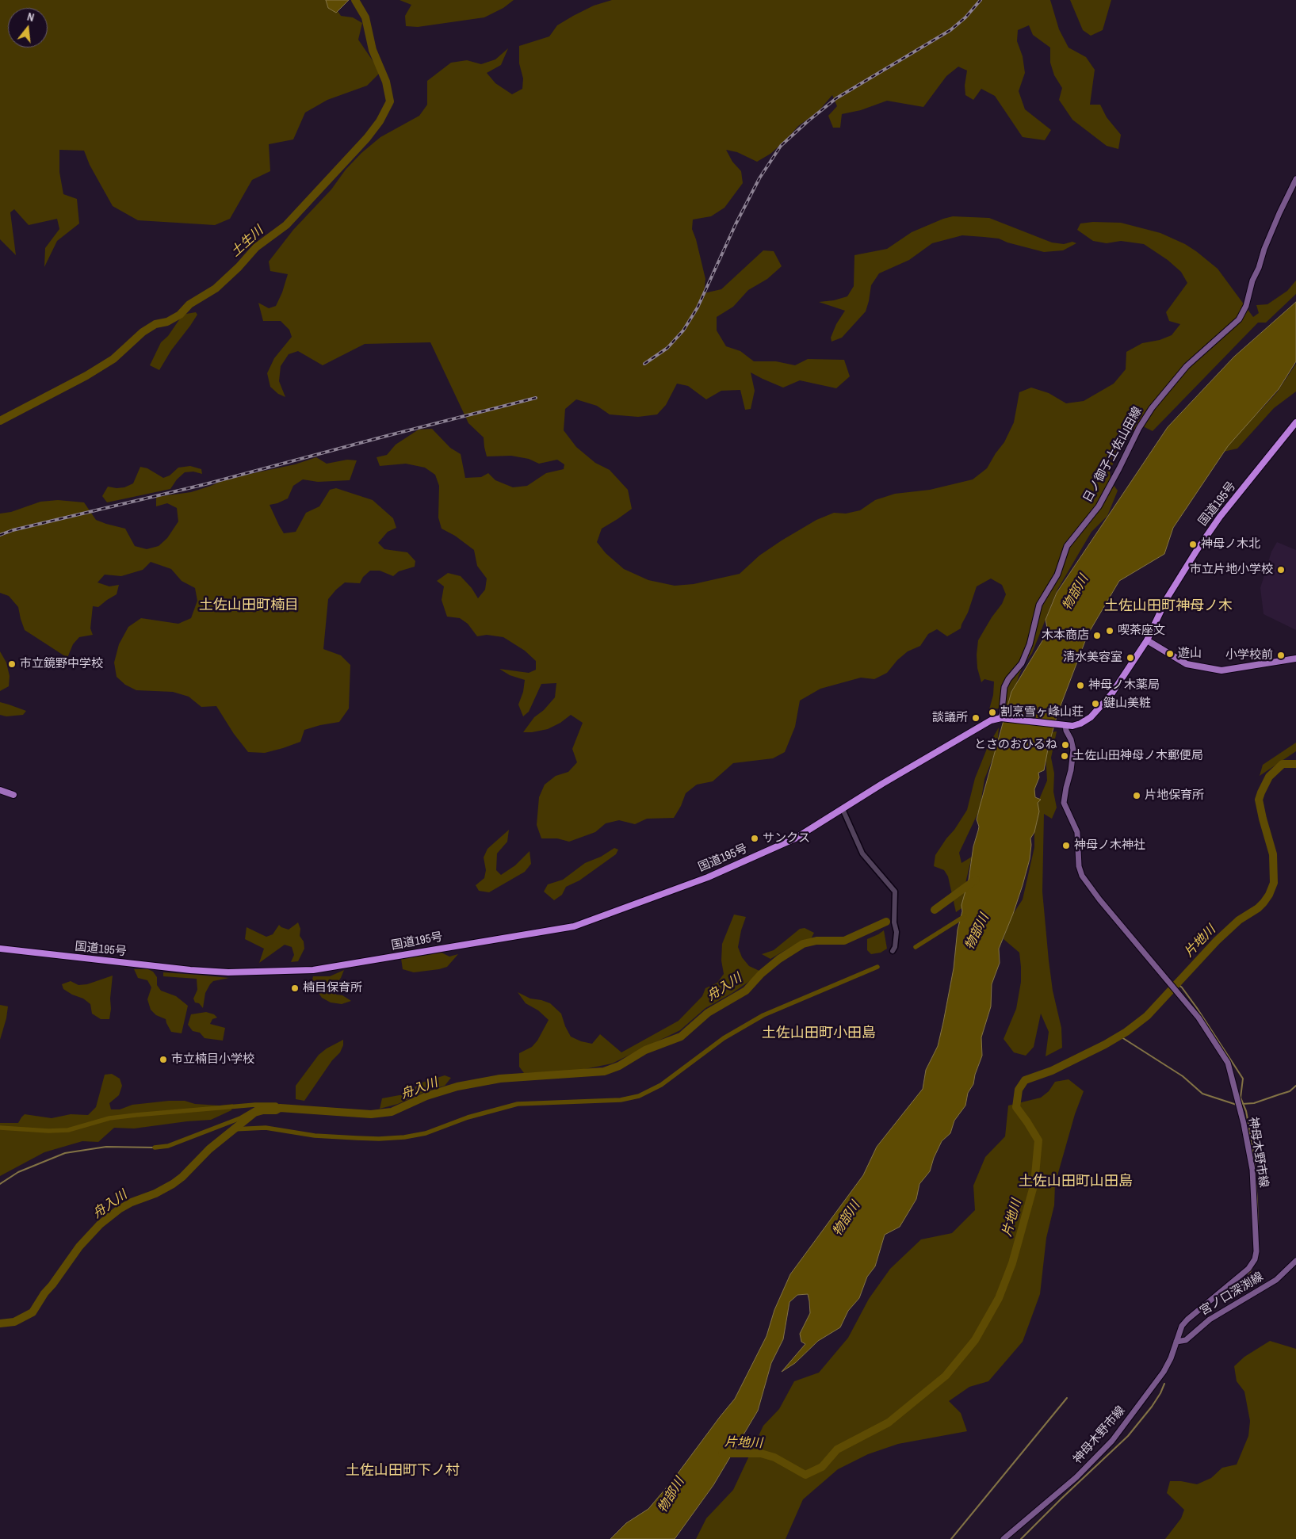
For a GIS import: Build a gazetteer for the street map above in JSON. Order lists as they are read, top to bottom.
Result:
{
  "streets": {
    "highway": ["国道195号"],
    "main road": ["日ノ御子土佐山田線", "神母木野市線", "宮ノ口深渕線"]
  },
  "crossings": [
    ["日ノ御子土佐山田線", "国道195号"],
    ["国道195号", "神母木野市線"],
    ["神母木野市線", "宮ノ口深渕線"]
  ],
  "districts": [
    "土佐山田町楠目",
    "土佐山田町神母ノ木",
    "土佐山田町小田島",
    "土佐山田町山田島",
    "土佐山田町下ノ村"
  ],
  "water": [
    "土生川",
    "物部川",
    "片地川",
    "舟入川"
  ],
  "places": [
    "神母ノ木北",
    "市立片地小学校",
    "喫茶座文",
    "木本商店",
    "遊山",
    "小学校前",
    "清水美容室",
    "市立鏡野中学校",
    "神母ノ木薬局",
    "鍵山美粧",
    "割烹雪ヶ峰山荘",
    "談議所",
    "とさのおひるね",
    "土佐山田神母ノ木郵便局",
    "片地保育所",
    "サンクス",
    "神母ノ木神社",
    "楠目保育所",
    "市立楠目小学校"
  ],
  "north": "top"
}
